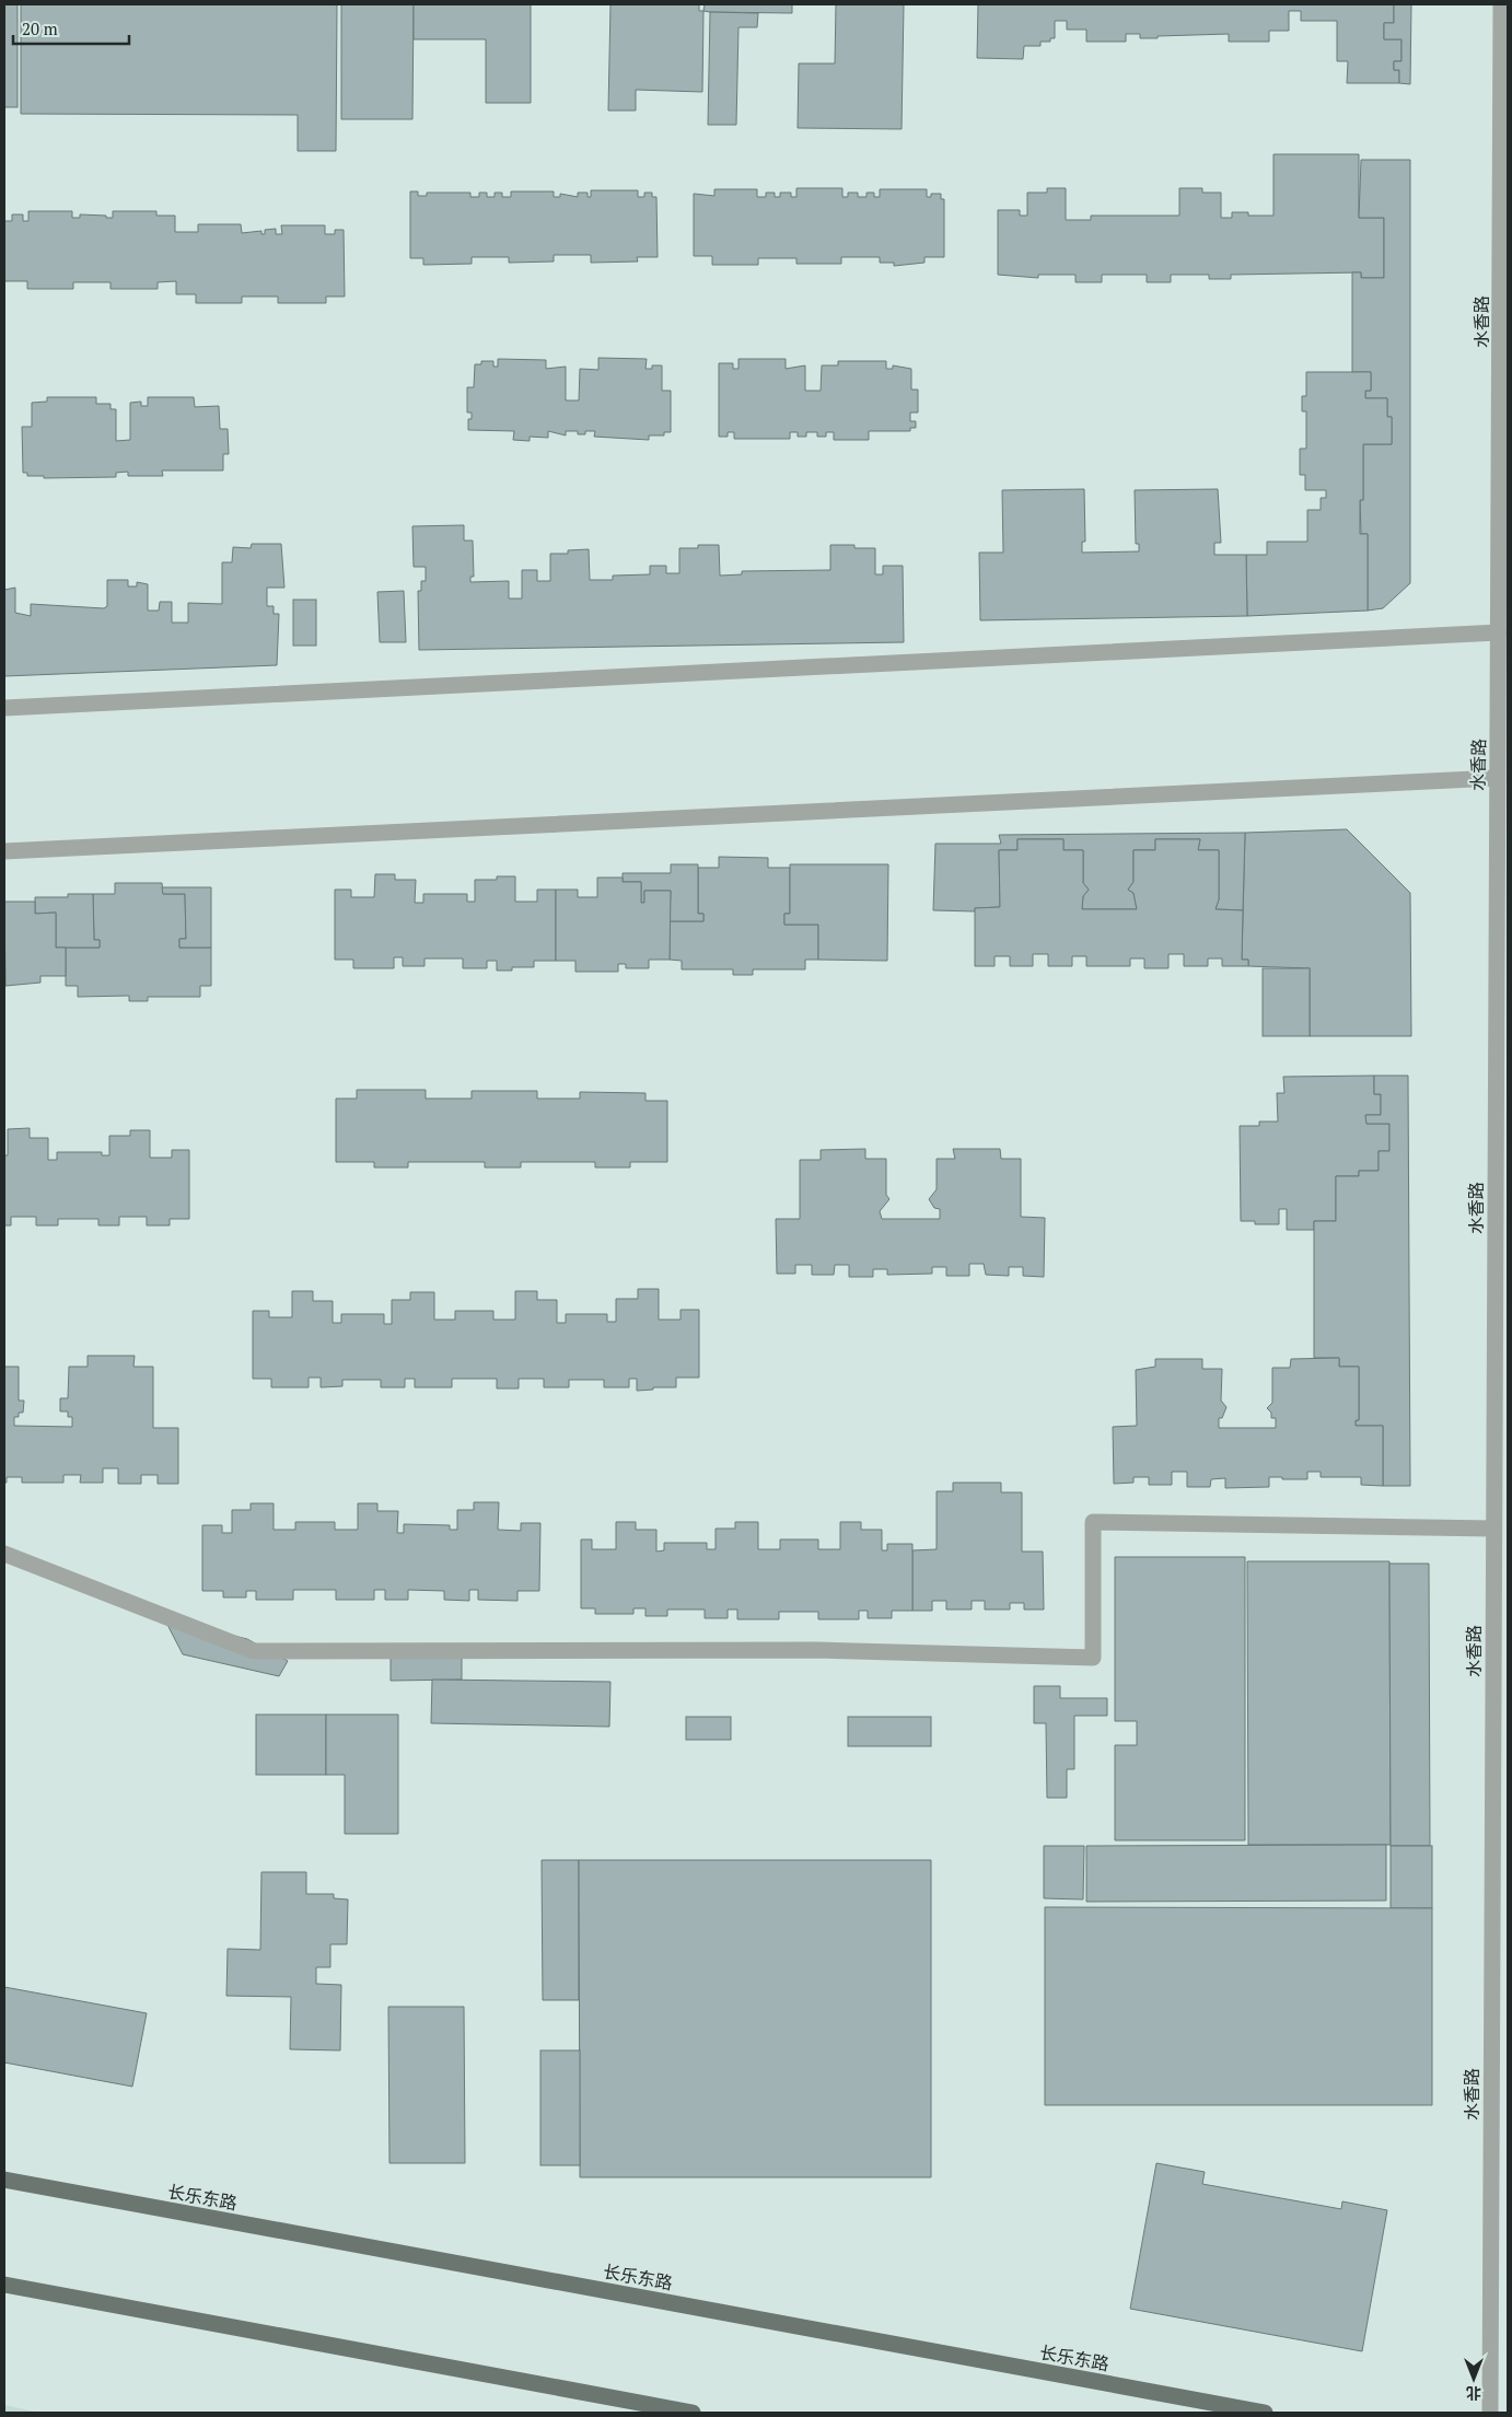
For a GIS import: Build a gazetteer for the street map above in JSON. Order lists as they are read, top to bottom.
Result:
{
  "streets": {
    "main road": ["长乐东路"],
    "street": ["水香路"]
  },
  "scale_bar": "20 m",
  "north": "bottom"
}
